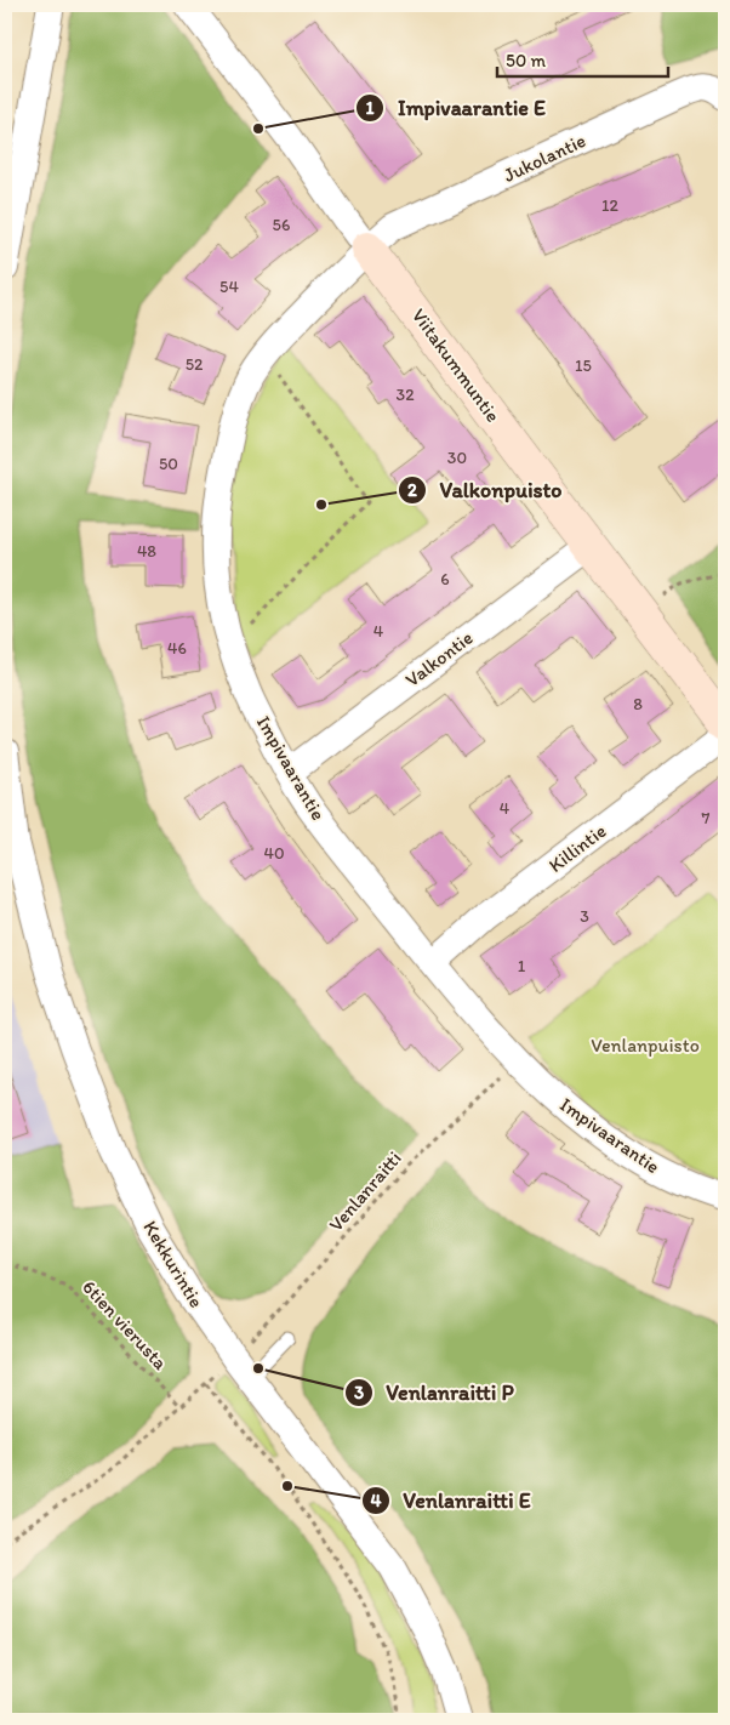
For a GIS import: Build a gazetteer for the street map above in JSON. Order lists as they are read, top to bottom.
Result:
{
  "streets": {
    "street": [
      "Jukolantie",
      "Viitakummuntie",
      "Valkontie",
      "Impivaarantie",
      "Killintie",
      "Kekkurintie"
    ],
    "path": ["Venlanraitti", "6tien vierusta"]
  },
  "crossings": [
    ["Jukolantie", "Viitakummuntie"],
    ["Jukolantie", "Impivaarantie"],
    ["Viitakummuntie", "Valkontie"],
    ["Viitakummuntie", "Impivaarantie"],
    ["Valkontie", "Impivaarantie"],
    ["Impivaarantie", "Killintie"],
    ["Impivaarantie", "Venlanraitti"]
  ],
  "parks": ["Venlanpuisto"],
  "places": [
    "Impivaarantie E",
    "Valkonpuisto",
    "Venlanraitti P",
    "Venlanraitti E"
  ],
  "house_numbers": [
    "12",
    "56",
    "54",
    "52",
    "15",
    "32",
    "30",
    "50",
    "48",
    "6",
    "4",
    "46",
    "8",
    "4",
    "7",
    "40",
    "3",
    "1"
  ],
  "scale_bar": "50 m"
}
